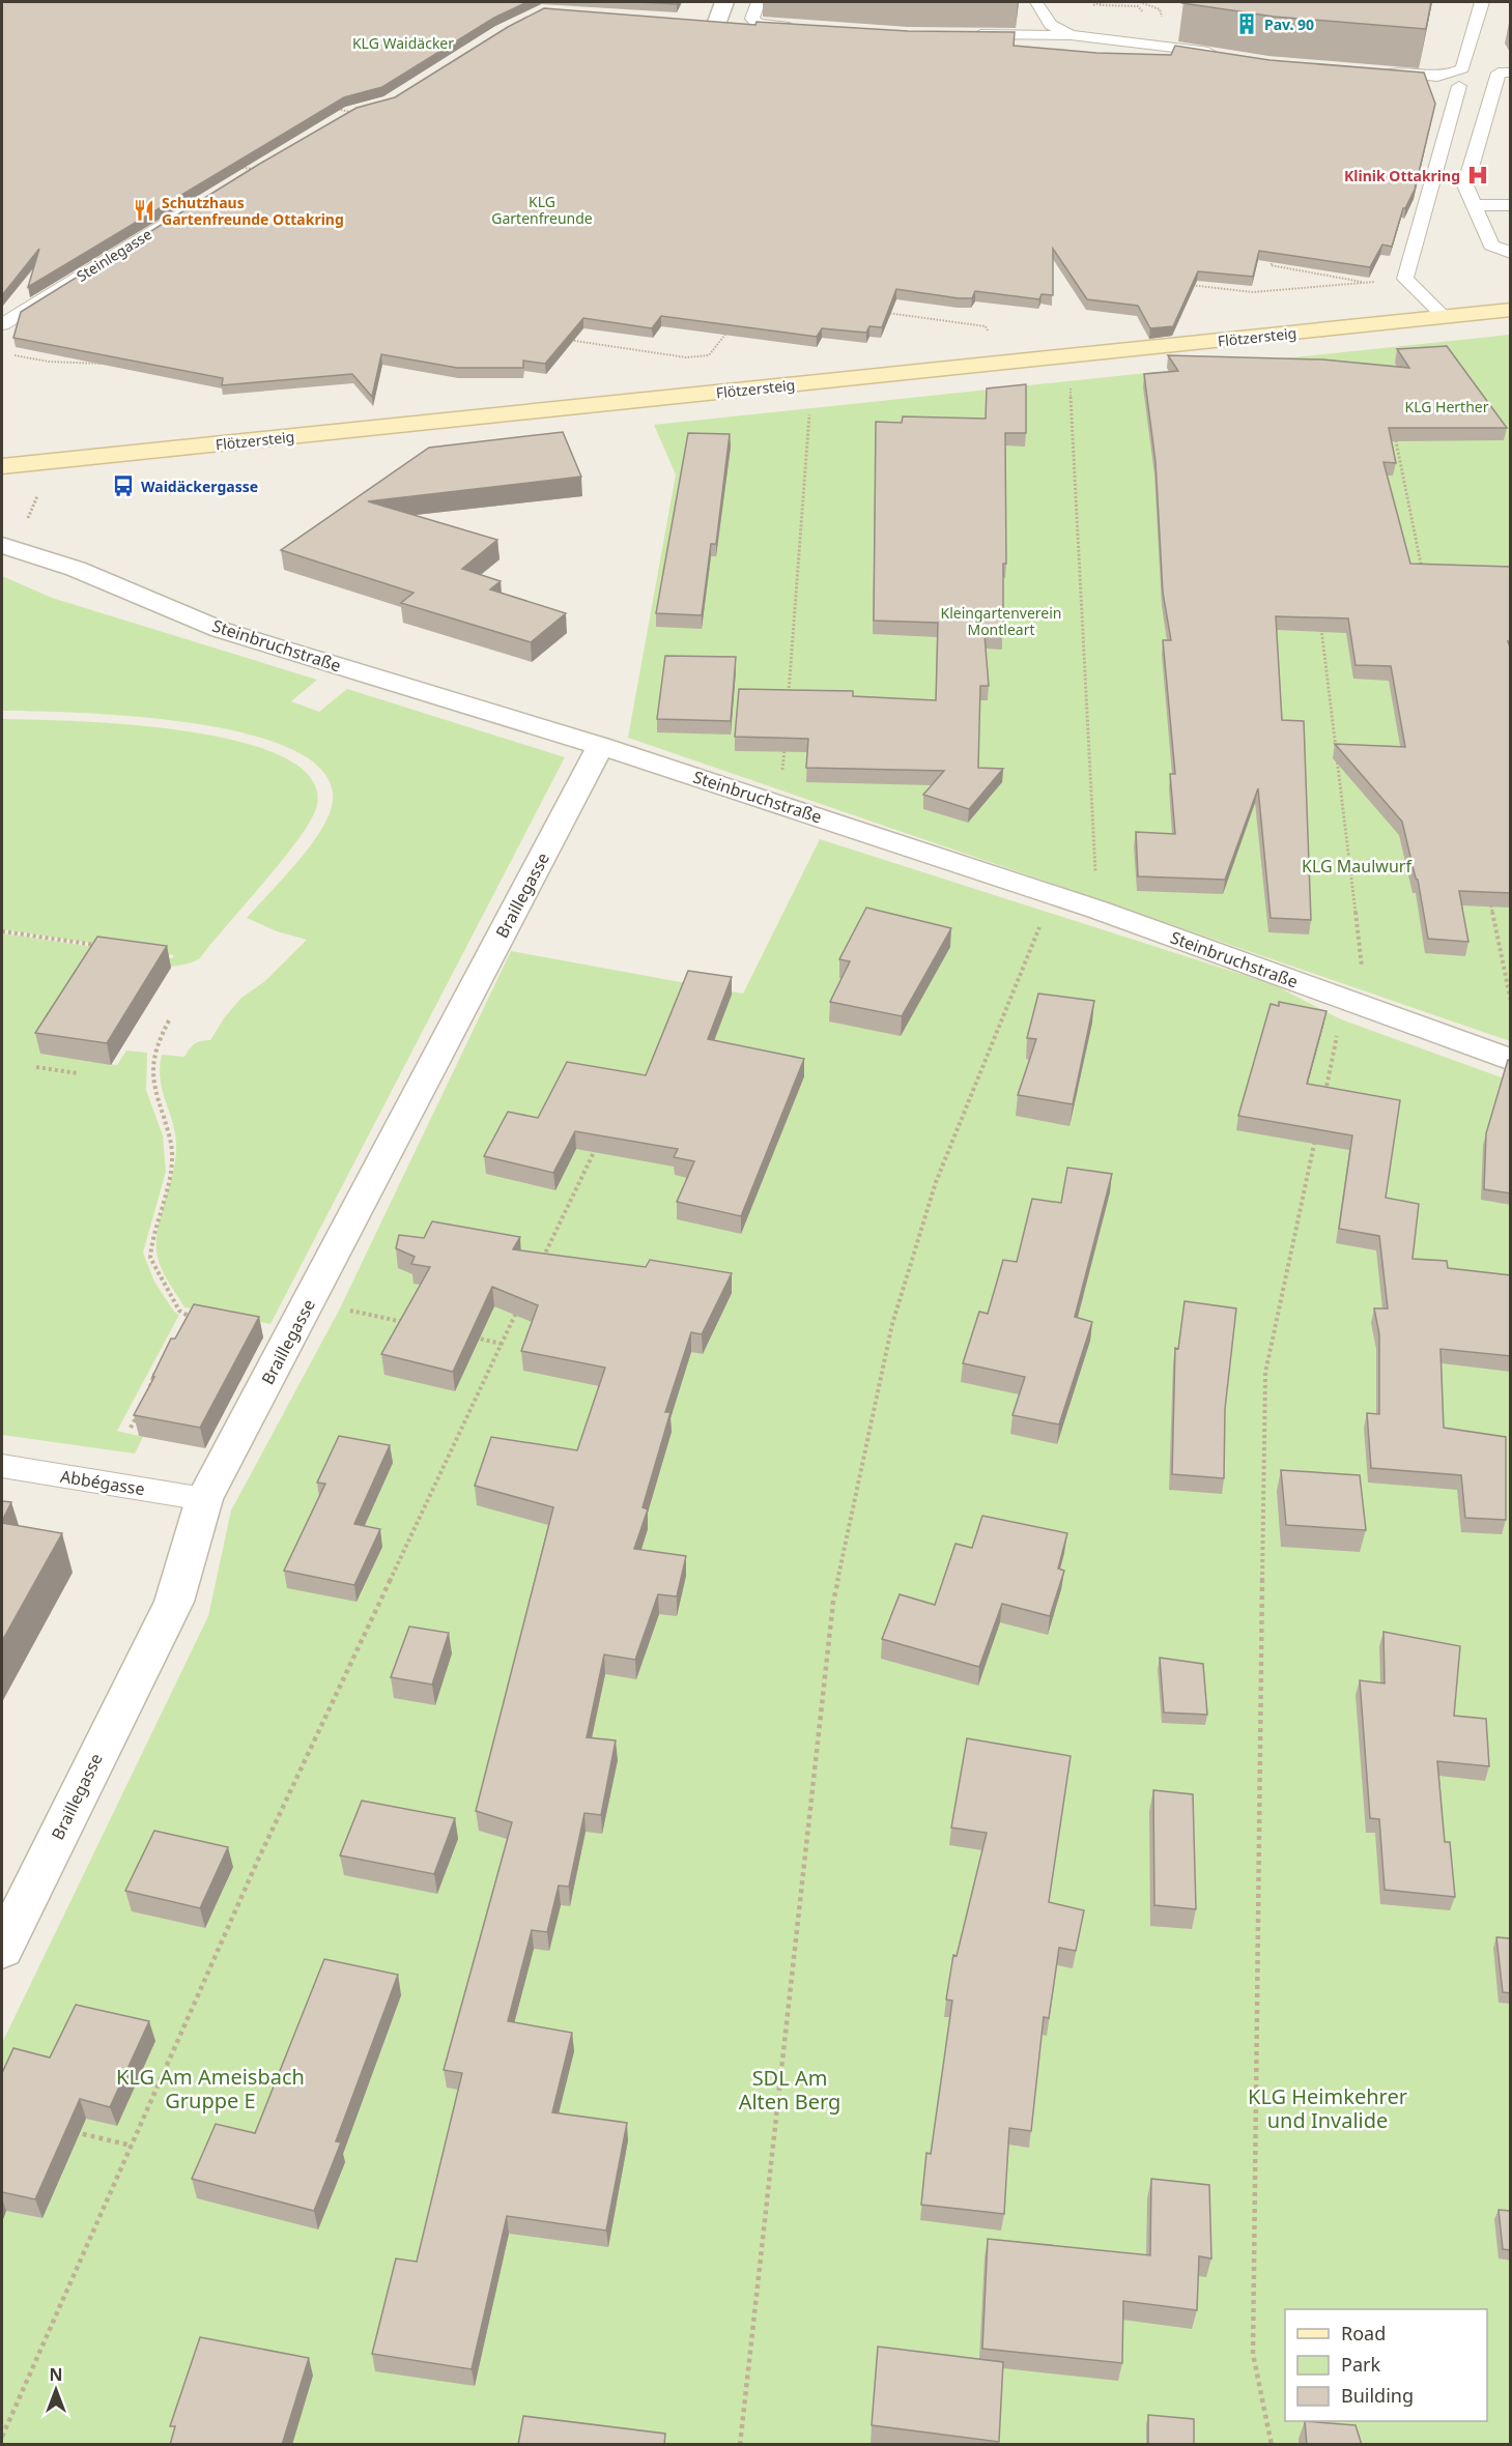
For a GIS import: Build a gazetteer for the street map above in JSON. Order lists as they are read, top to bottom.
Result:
{
  "streets": {
    "main road": ["Flötzersteig"],
    "street": ["Steinbruchstraße", "Braillegasse"],
    "lane": ["Steinlegasse", "Abbégasse"]
  },
  "crossings": [
    ["Steinbruchstraße", "Braillegasse"],
    ["Braillegasse", "Abbégasse"]
  ],
  "parks": [
    "KLG Waidäcker",
    "KLG Gartenfreunde",
    "KLG Herther",
    "Kleingartenverein Montleart",
    "KLG Maulwurf",
    "KLG Am Ameisbach Gruppe E",
    "SDL Am Alten Berg",
    "KLG Heimkehrer und Invalide"
  ],
  "places": {
    "building": ["Pav. 90"],
    "hospital": ["Klinik Ottakring"],
    "restaurant": ["Schutzhaus Gartenfreunde Ottakring"],
    "bus stop": ["Waidäckergasse"]
  },
  "legend": ["Road", "Park", "Building"],
  "north": "top"
}
